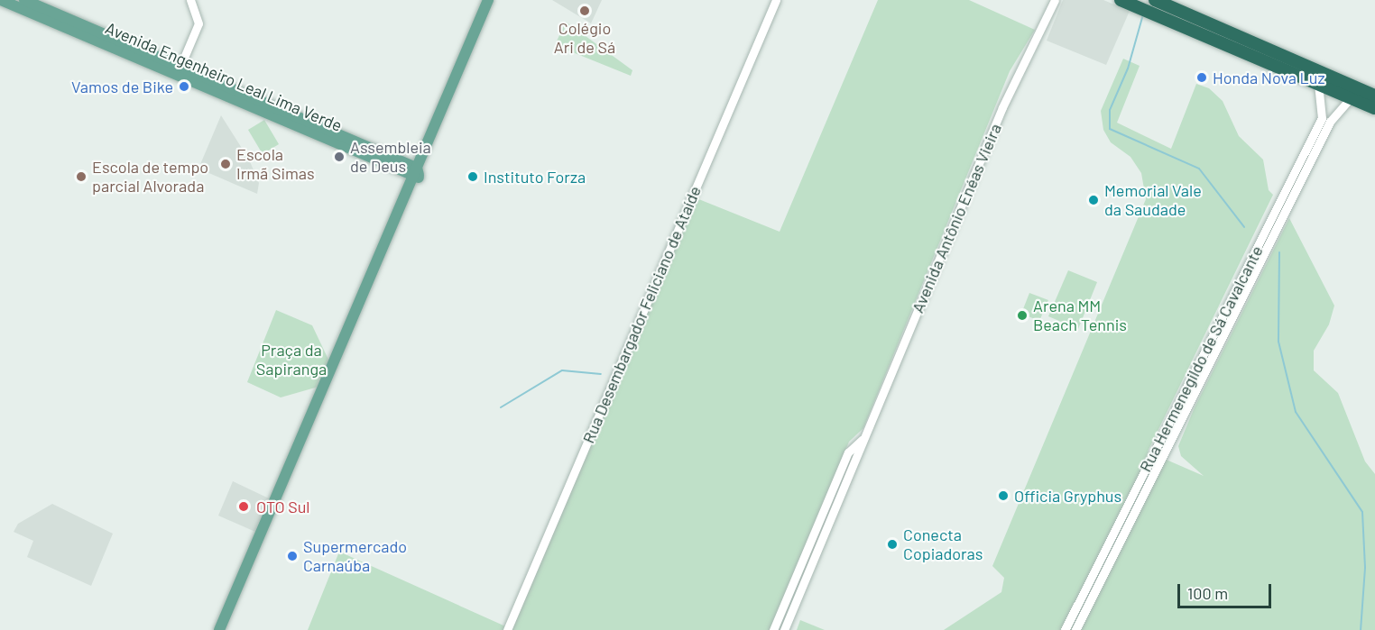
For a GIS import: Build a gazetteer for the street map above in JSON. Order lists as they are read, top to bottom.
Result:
{
  "streets": {
    "main road": ["Avenida Engenheiro Leal Lima Verde"],
    "street": ["Avenida Antônio Enéas Vieira", "Rua Desembargador Feliciano de Ataíde", "Rua Hermenegildo de Sá Cavalcante"]
  },
  "parks": ["Praça da Sapiranga"],
  "places": [
    "Colégio Ari de Sá",
    "Honda Nova Luz",
    "Vamos de Bike",
    "Assembleia de Deus",
    "Escola Irmã Simas",
    "Escola de tempo parcial Alvorada",
    "Instituto Forza",
    "Memorial Vale da Saudade",
    "Arena MM Beach Tennis",
    "Officia Gryphus",
    "OTO Sul",
    "Conecta Copiadoras",
    "Supermercado Carnaúba"
  ],
  "scale_bar": "100 m"
}
